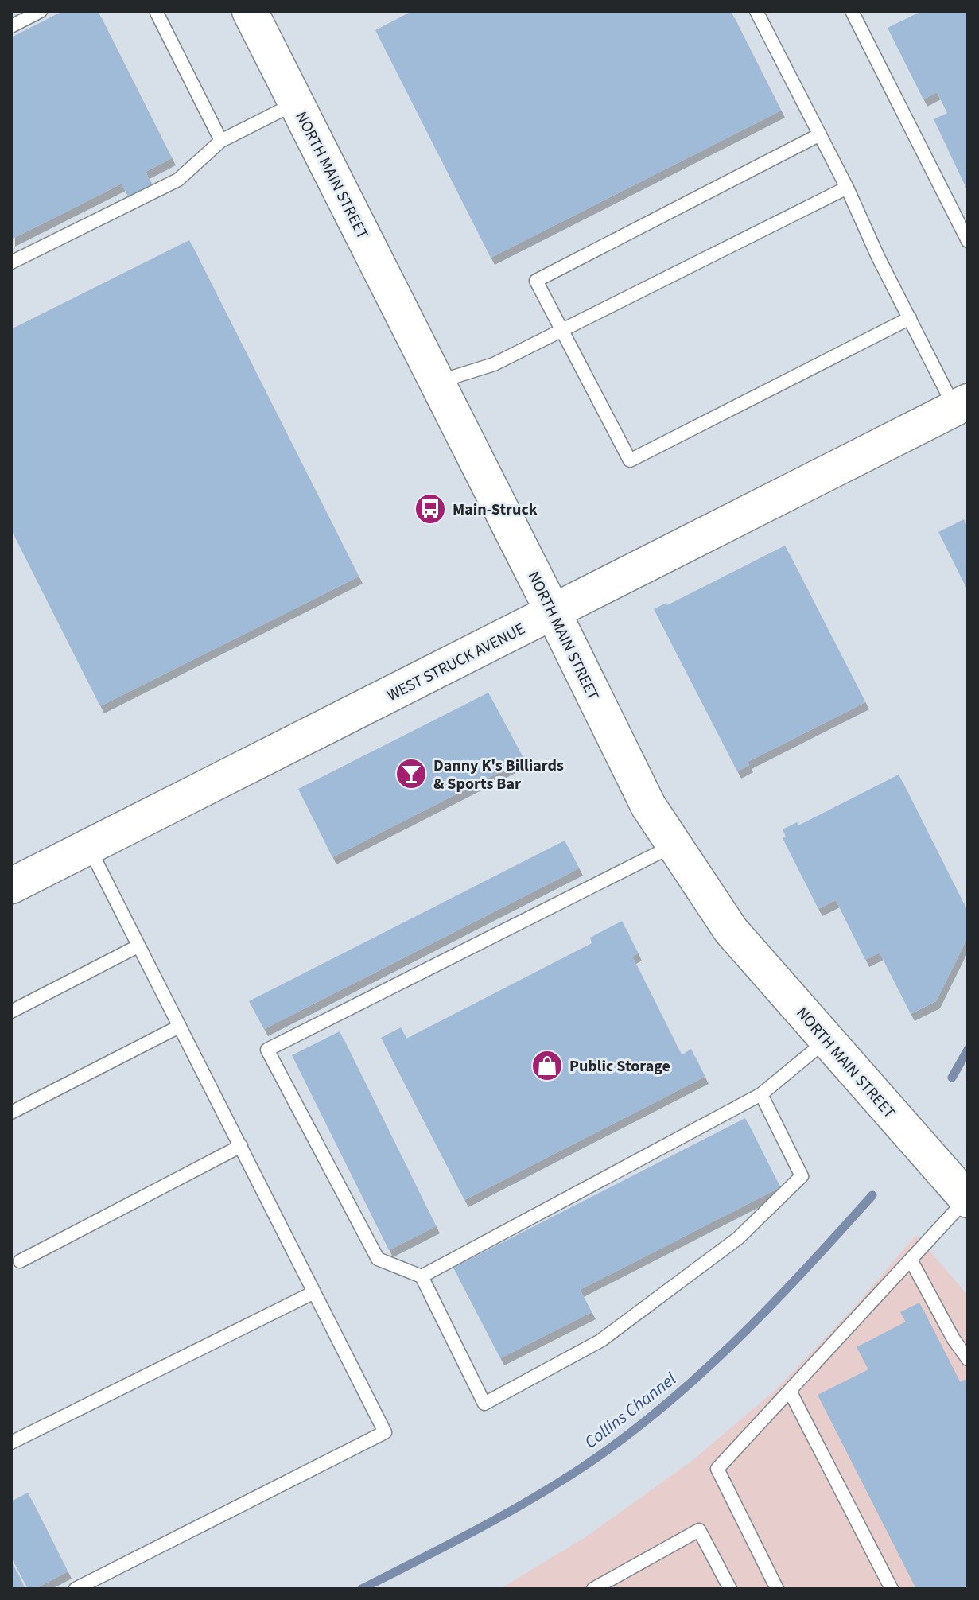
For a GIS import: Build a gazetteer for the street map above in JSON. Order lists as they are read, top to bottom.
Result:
{
  "streets": {
    "main road": ["NORTH MAIN STREET", "WEST STRUCK AVENUE"]
  },
  "crossings": [
    ["NORTH MAIN STREET", "WEST STRUCK AVENUE"]
  ],
  "water": ["Collins Channel"],
  "places": {
    "bus stop": ["Main-Struck"],
    "bar": ["Danny K's Billiards & Sports Bar"],
    "shop": ["Public Storage"]
  }
}
